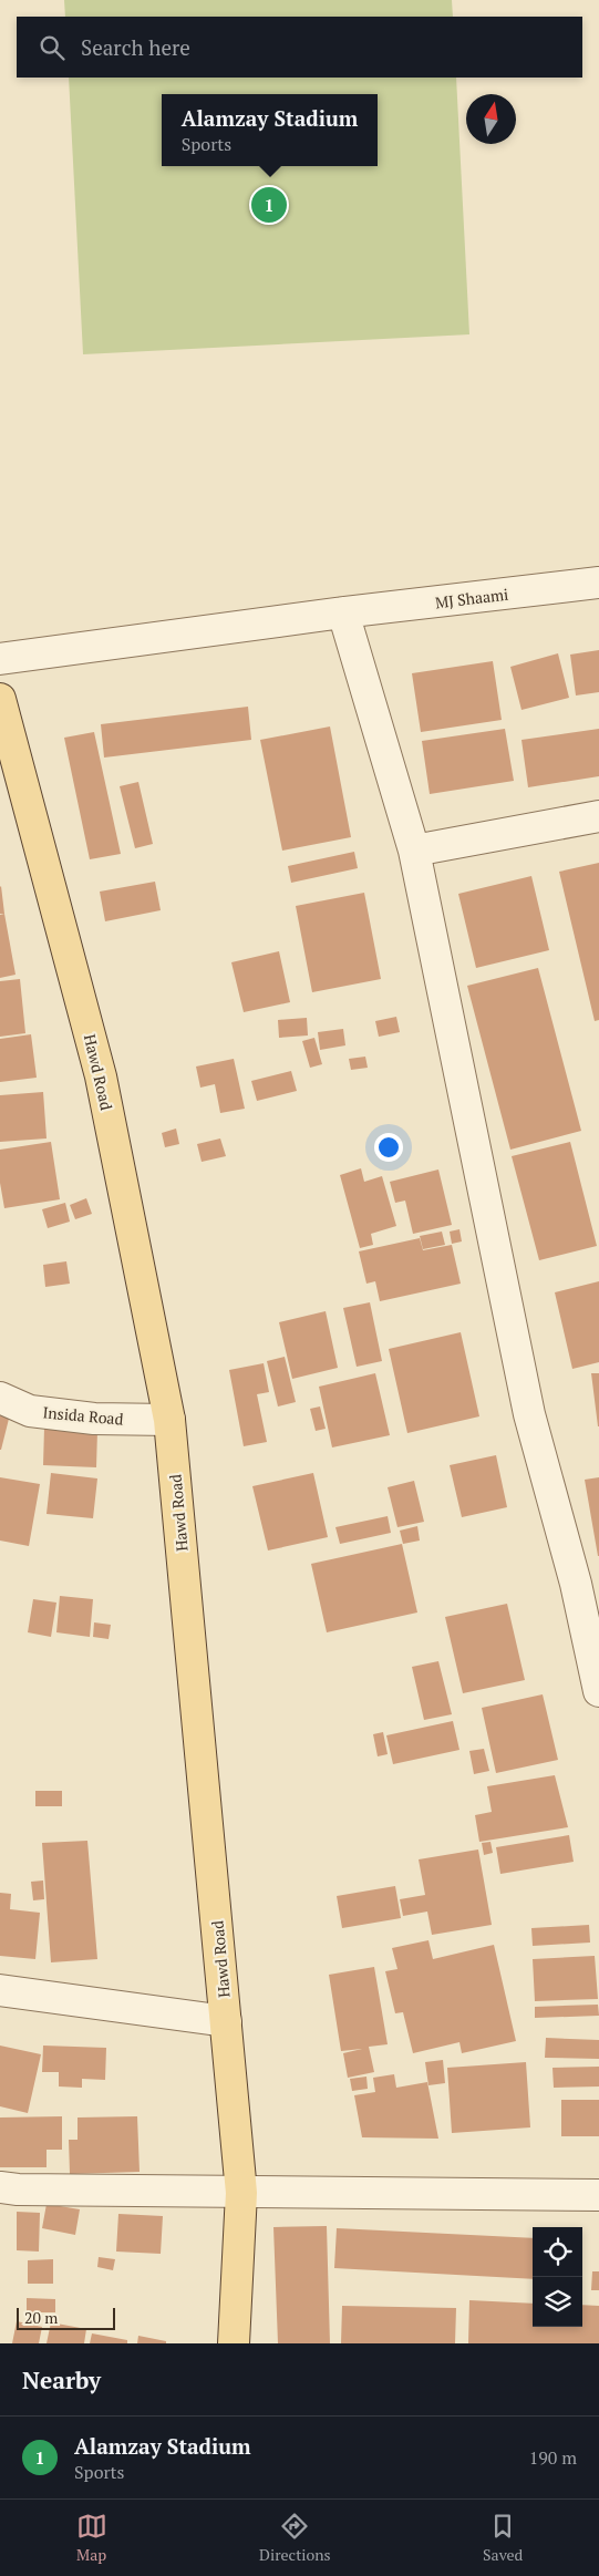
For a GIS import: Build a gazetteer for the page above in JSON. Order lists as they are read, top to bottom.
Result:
{
  "streets": {
    "main road": ["Hawd Road"],
    "street": ["MJ Shaami", "Insida Road"]
  },
  "crossings": [
    ["Hawd Road", "Insida Road"]
  ],
  "scale_bar": "20 m",
  "north": "top",
  "page": {
    "search": "Search here",
    "popup": ["Alamzay Stadium", "Sports"],
    "pins": "1",
    "scale": "20 m",
    "heading": "Nearby",
    "list": [
      {
        "mark": "1",
        "name": "Alamzay Stadium",
        "note": "Sports",
        "value": "190 m"
      }
    ],
    "nav": ["Map", "Directions", "Saved"]
  }
}
